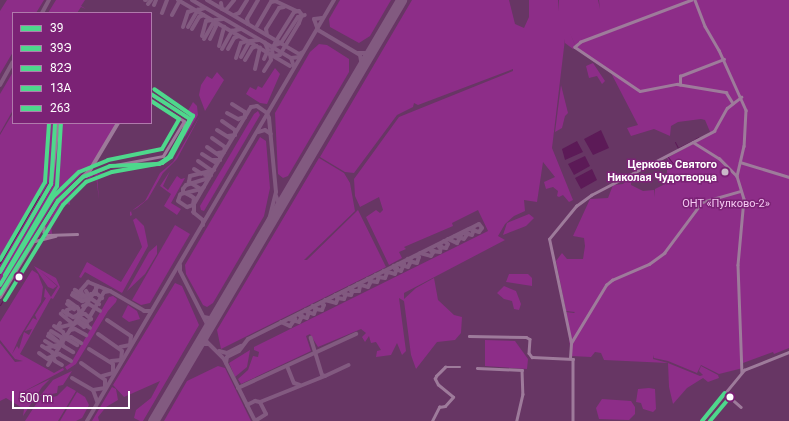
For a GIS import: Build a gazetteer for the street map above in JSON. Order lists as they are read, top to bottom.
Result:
{
  "parks": ["ОНТ «Пулково-2»"],
  "places": ["Церковь Святого Николая Чудотворца"],
  "lines": [
    "transit line 39Э",
    "transit line 39",
    "transit line 82Э",
    "transit line 13А",
    "transit line 263"
  ],
  "legend": [
    "39",
    "39Э",
    "82Э",
    "13А",
    "263"
  ],
  "scale_bar": "500 m"
}
